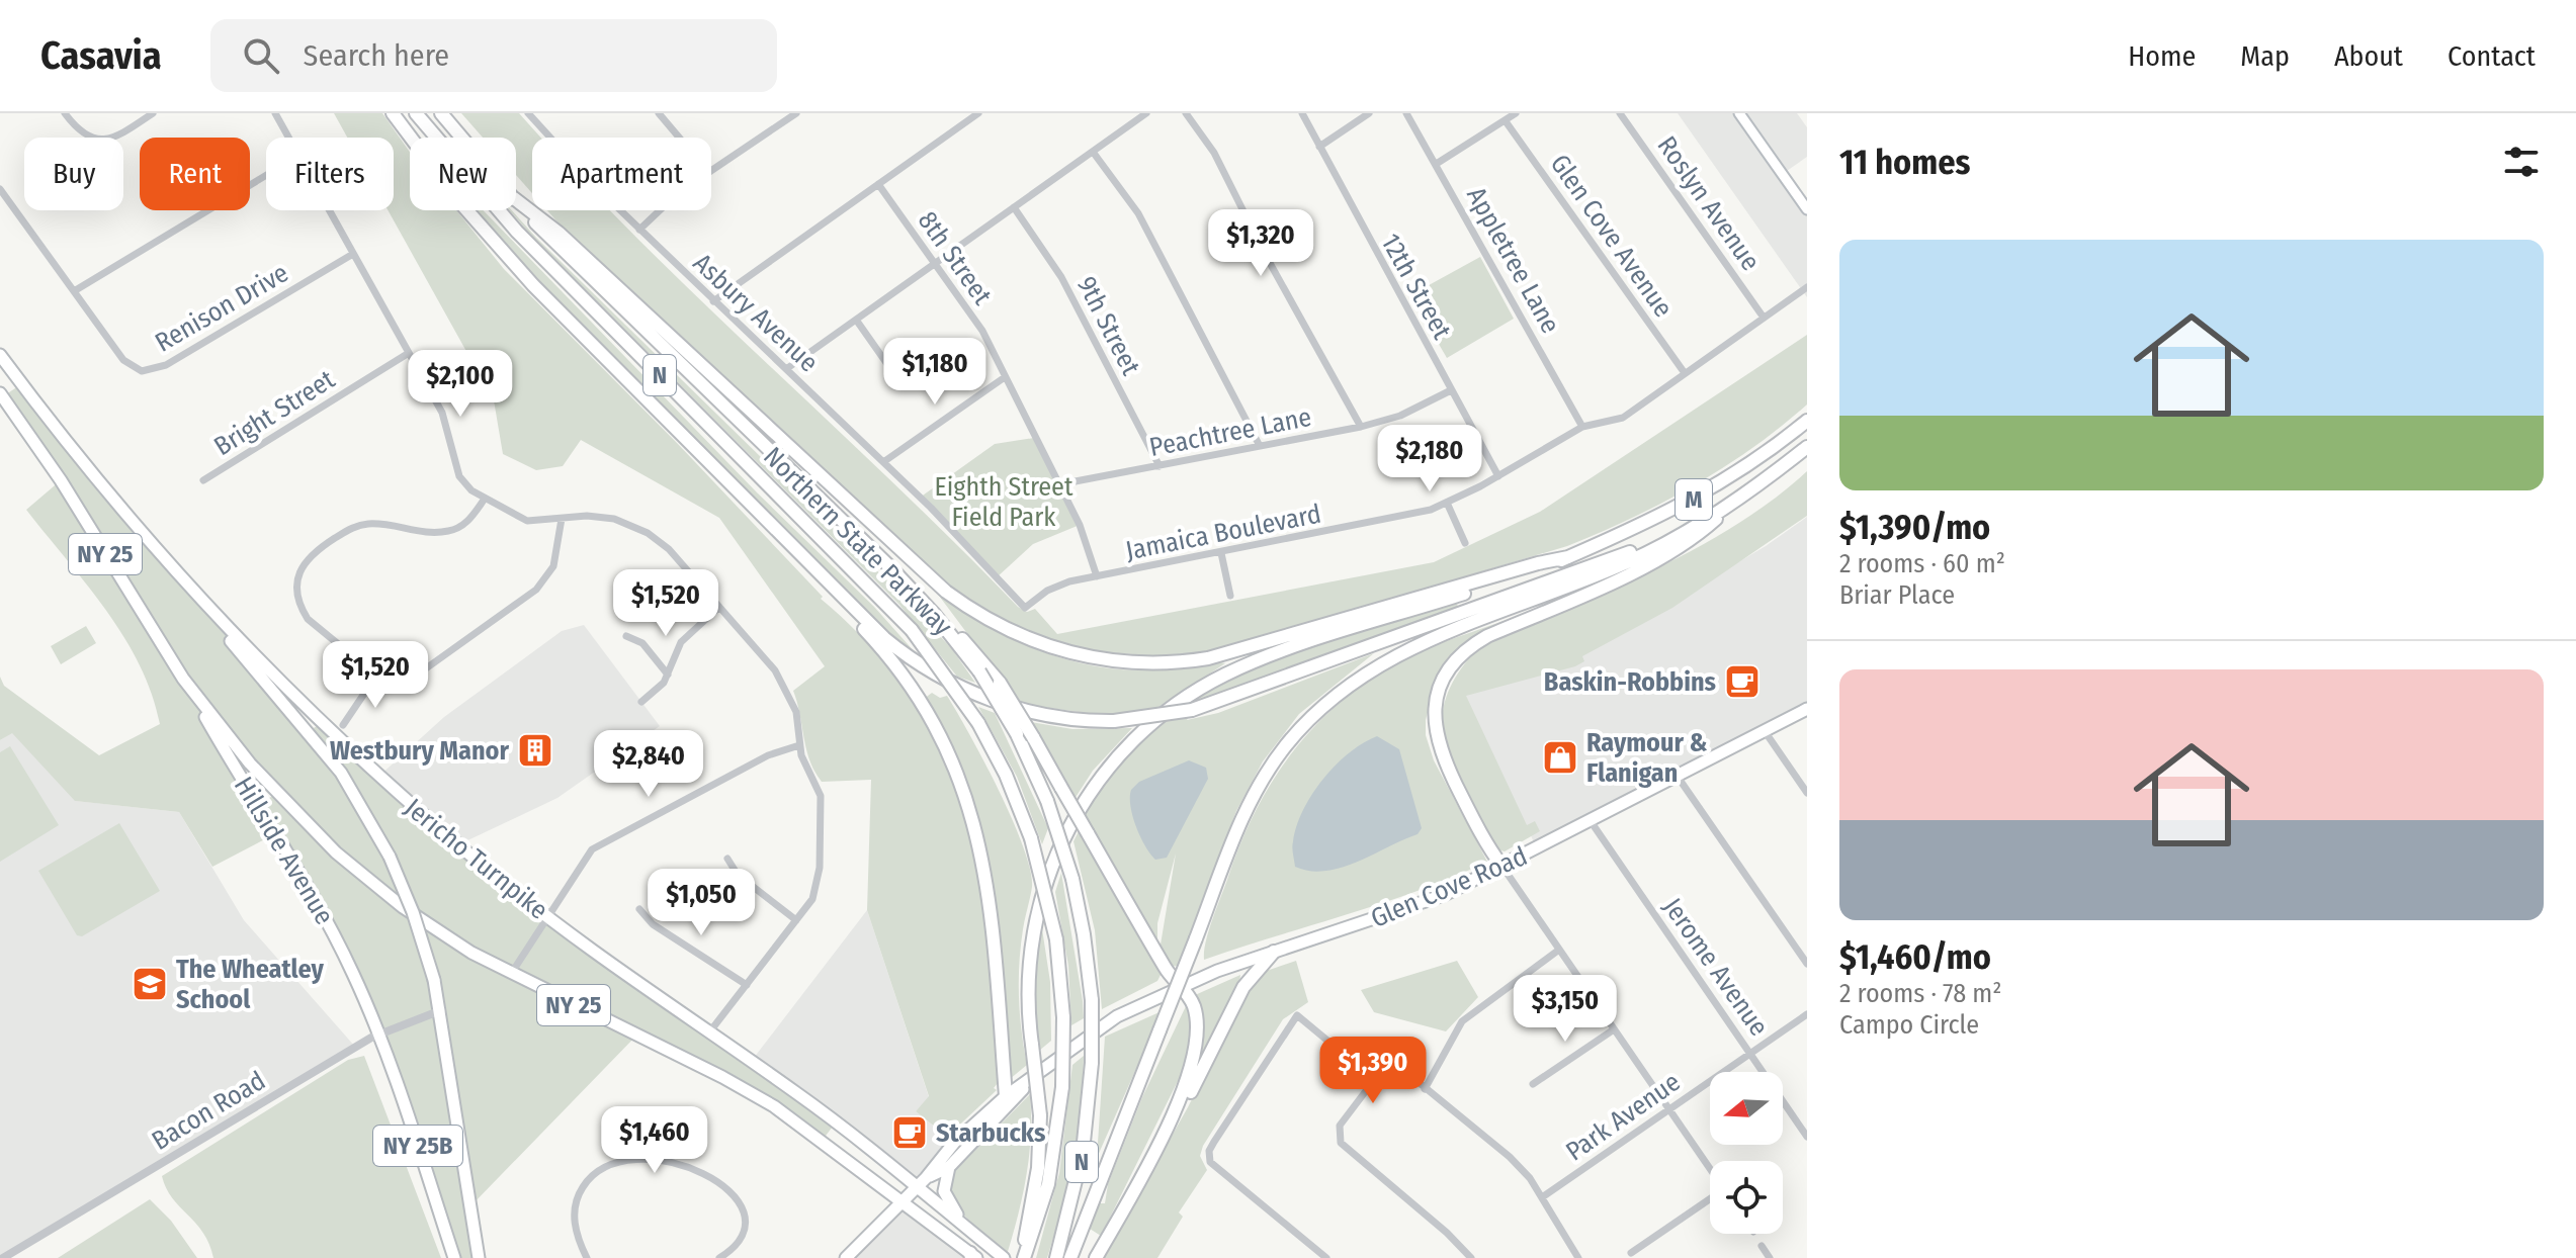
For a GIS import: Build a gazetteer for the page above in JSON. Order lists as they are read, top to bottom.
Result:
{
  "streets": {
    "highway": ["N", "M", "Northern State Parkway"],
    "main road": [
      "NY 25",
      "Hillside Avenue",
      "Jericho Turnpike",
      "Glen Cove Road",
      "NY 25B"
    ],
    "street": [
      "Roslyn Avenue",
      "Glen Cove Avenue",
      "8th Street",
      "Appletree Lane",
      "12th Street",
      "Renison Drive",
      "Asbury Avenue",
      "9th Street",
      "Bright Street",
      "Peachtree Lane",
      "Jamaica Boulevard",
      "Jerome Avenue",
      "Bacon Road",
      "Park Avenue"
    ]
  },
  "crossings": [
    ["Roslyn Avenue", "Jamaica Boulevard"],
    ["Glen Cove Avenue", "Jamaica Boulevard"],
    ["8th Street", "Peachtree Lane"],
    ["8th Street", "Jamaica Boulevard"],
    ["Appletree Lane", "Jamaica Boulevard"],
    ["12th Street", "Peachtree Lane"],
    ["12th Street", "Jamaica Boulevard"],
    ["Asbury Avenue", "Jamaica Boulevard"],
    ["9th Street", "Peachtree Lane"],
    ["NY 25", "Hillside Avenue"],
    ["NY 25", "Jericho Turnpike"],
    ["NY 25", "Glen Cove Road"],
    ["Hillside Avenue", "Bacon Road"],
    ["Jericho Turnpike", "Glen Cove Road"],
    ["Jericho Turnpike", "NY 25B"],
    ["Glen Cove Road", "Jerome Avenue"],
    ["Jerome Avenue", "Park Avenue"],
    ["Bacon Road", "NY 25B"]
  ],
  "parks": ["Eighth Street Field Park"],
  "places": {
    "cafe": ["Baskin-Robbins", "Starbucks"],
    "building": ["Westbury Manor"],
    "shop": ["Raymour & Flanigan"],
    "school or university": ["The Wheatley School"]
  },
  "north": "left",
  "page": {
    "header": "Casavia",
    "search": "Search here",
    "nav": [
      "Home",
      "Map",
      "About",
      "Contact"
    ],
    "heading": "11 homes",
    "chip": [
      "Buy",
      "Rent",
      "Filters",
      "New",
      "Apartment"
    ],
    "price": [
      "$1,320",
      "$1,180",
      "$2,100",
      "$2,180",
      "$1,520",
      "$1,520",
      "$2,840",
      "$1,050",
      "$3,150",
      "$1,390",
      "$1,460"
    ],
    "list": [
      {
        "name": "$1,390/mo",
        "note": "2 rooms · 60 m² · Briar Place"
      },
      {
        "name": "$1,460/mo",
        "note": "2 rooms · 78 m² · Campo Circle"
      }
    ]
  }
}
